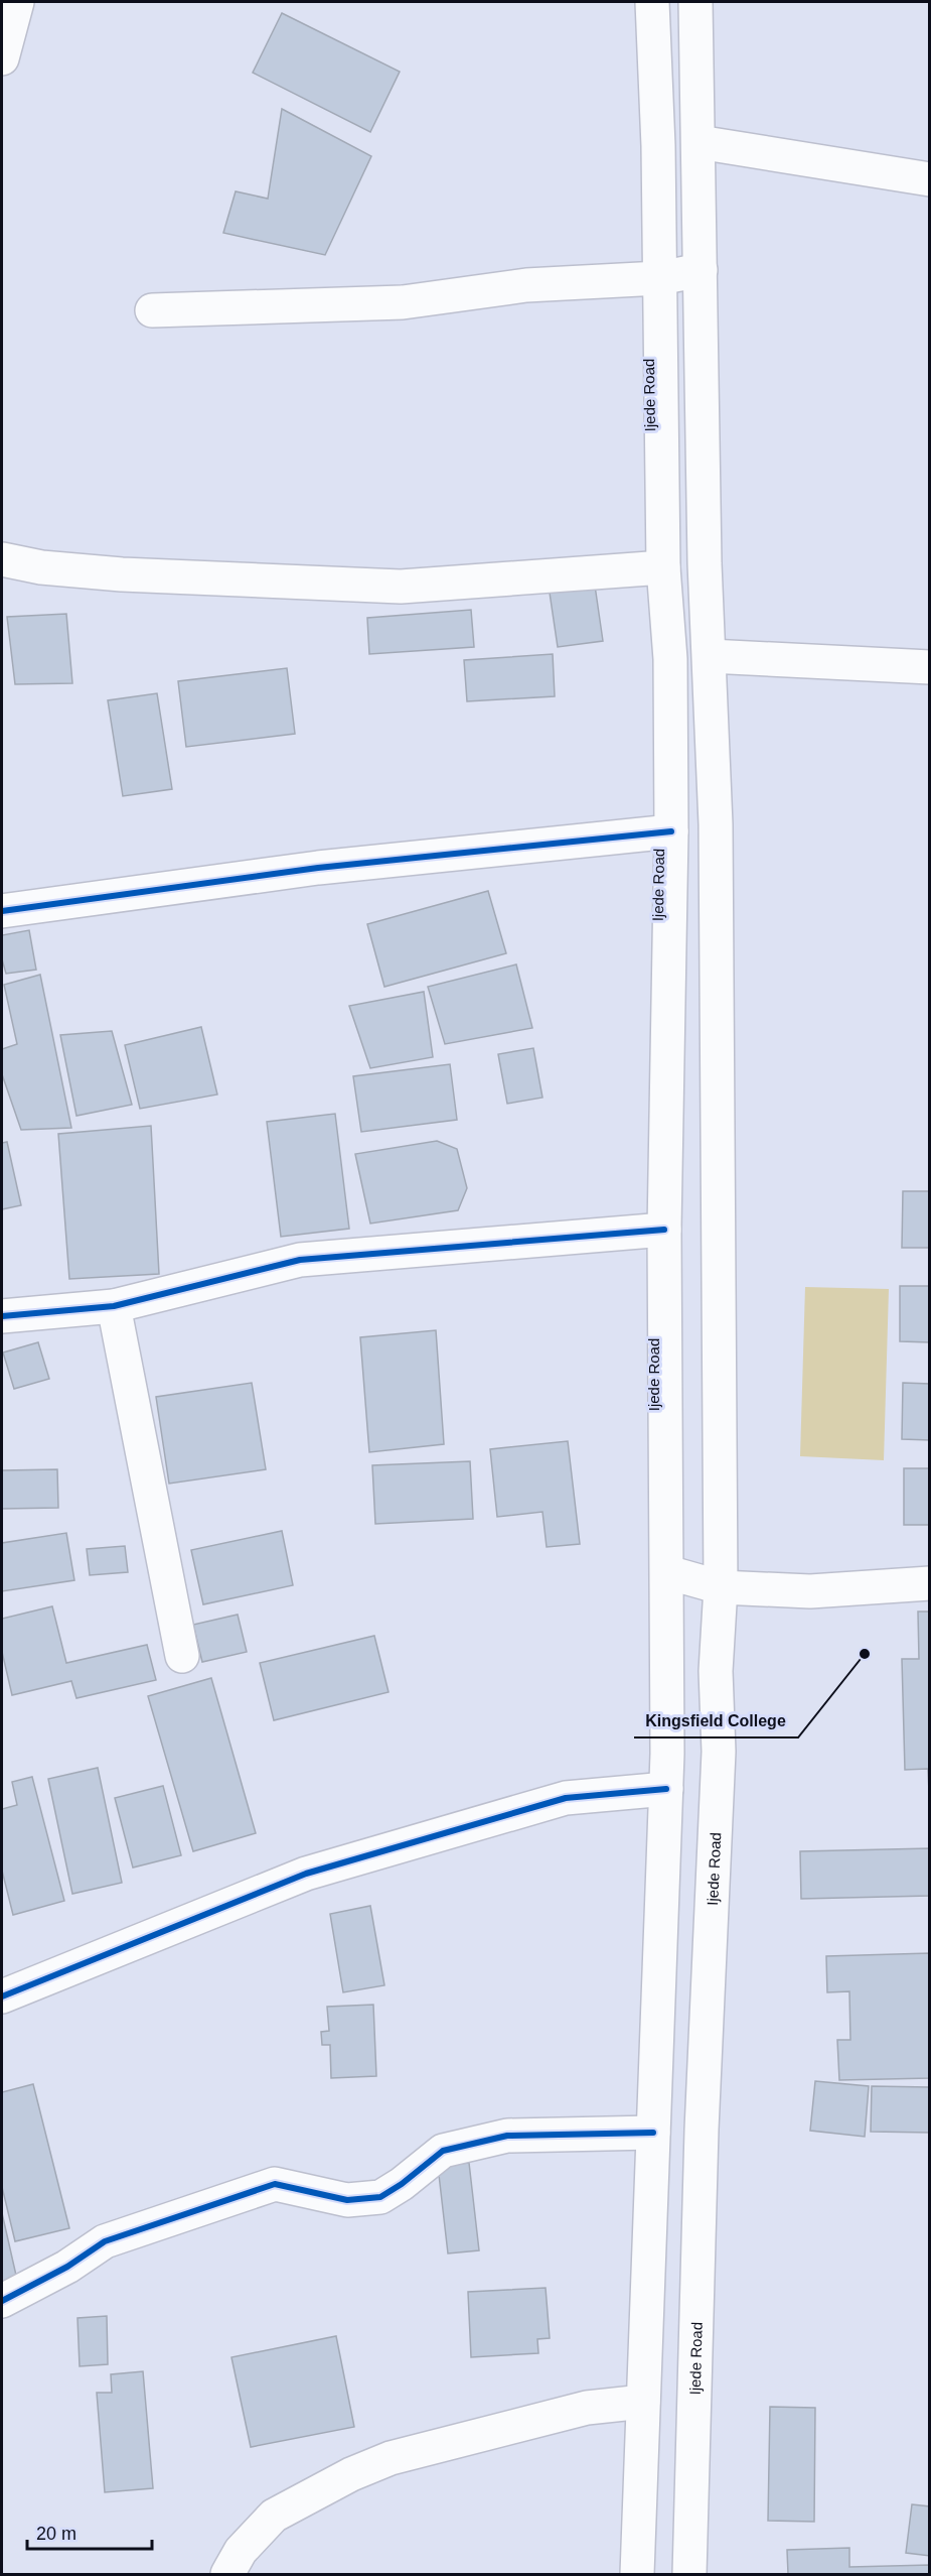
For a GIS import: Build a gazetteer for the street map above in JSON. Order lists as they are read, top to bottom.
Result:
{
  "streets": {
    "main road": ["Ijede Road"]
  },
  "places": ["Kingsfield College"],
  "scale_bar": "20 m"
}
